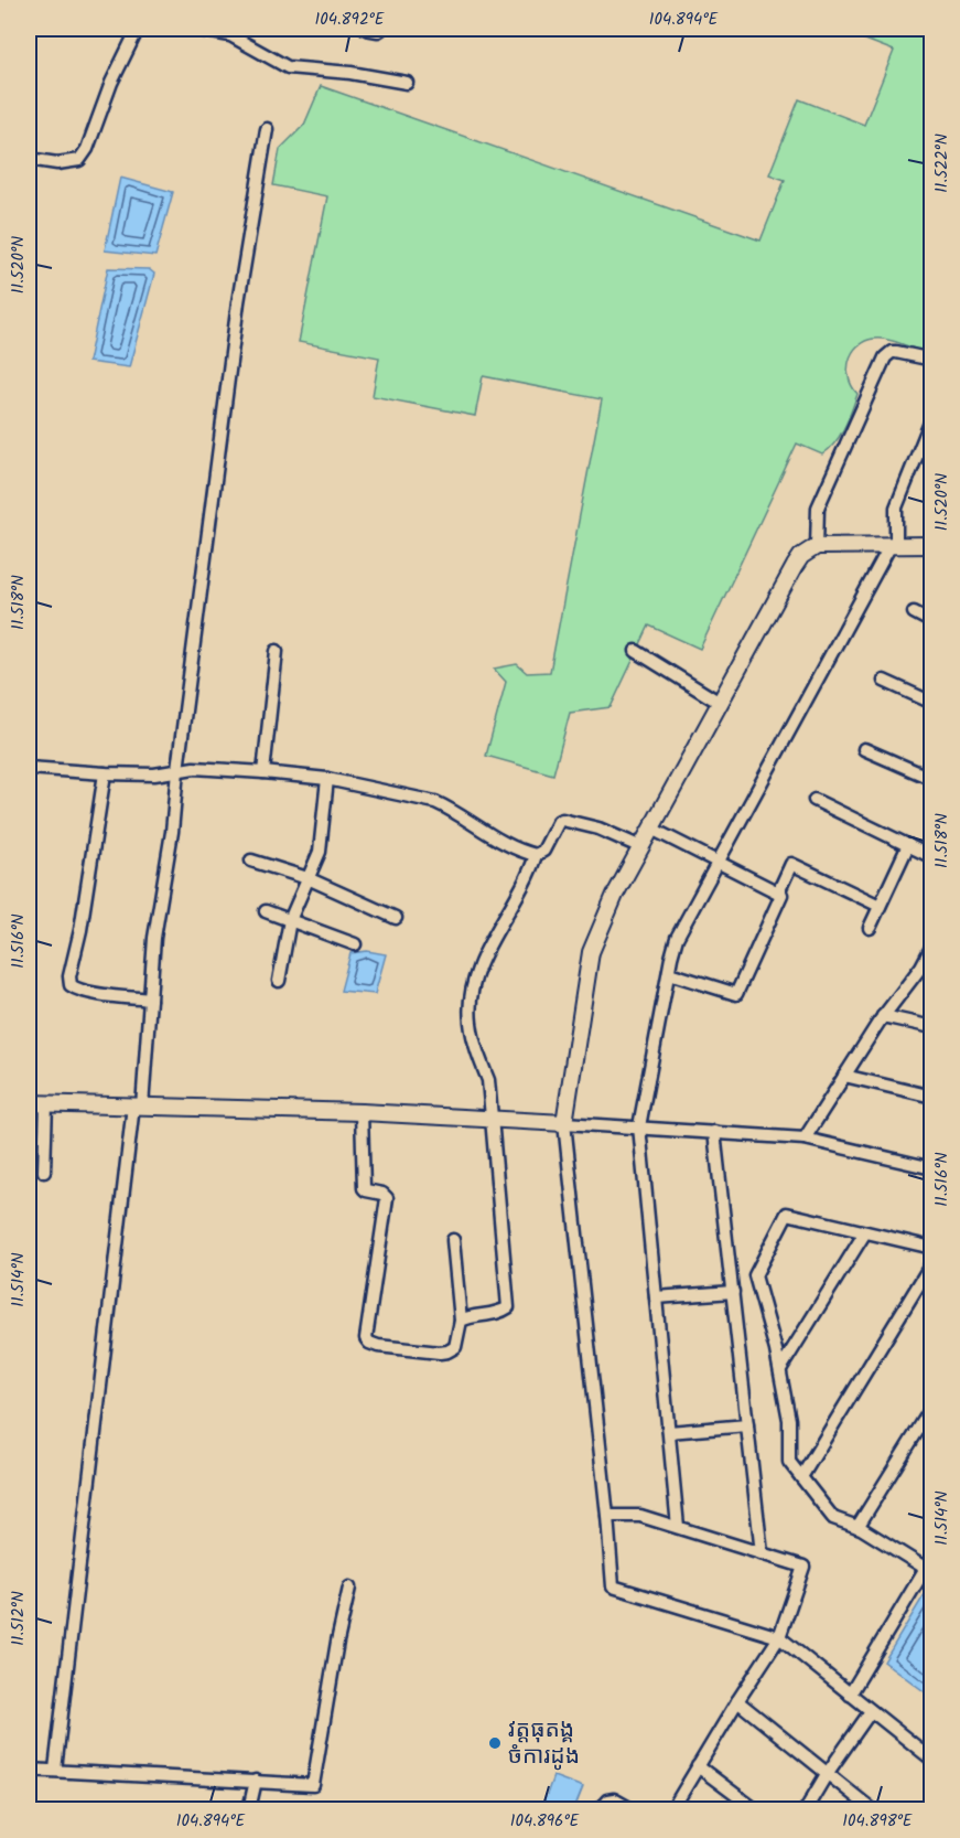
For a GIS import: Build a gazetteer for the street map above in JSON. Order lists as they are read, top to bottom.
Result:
{
  "places": ["វត្តធុតង្គ ចំការដូង"],
  "coordinates": [
    "104.892°E",
    "104.894°E",
    "11.522°N",
    "11.520°N",
    "11.518°N",
    "11.516°N",
    "11.514°N",
    "11.512°N",
    "104.896°E",
    "104.898°E"
  ]
}
